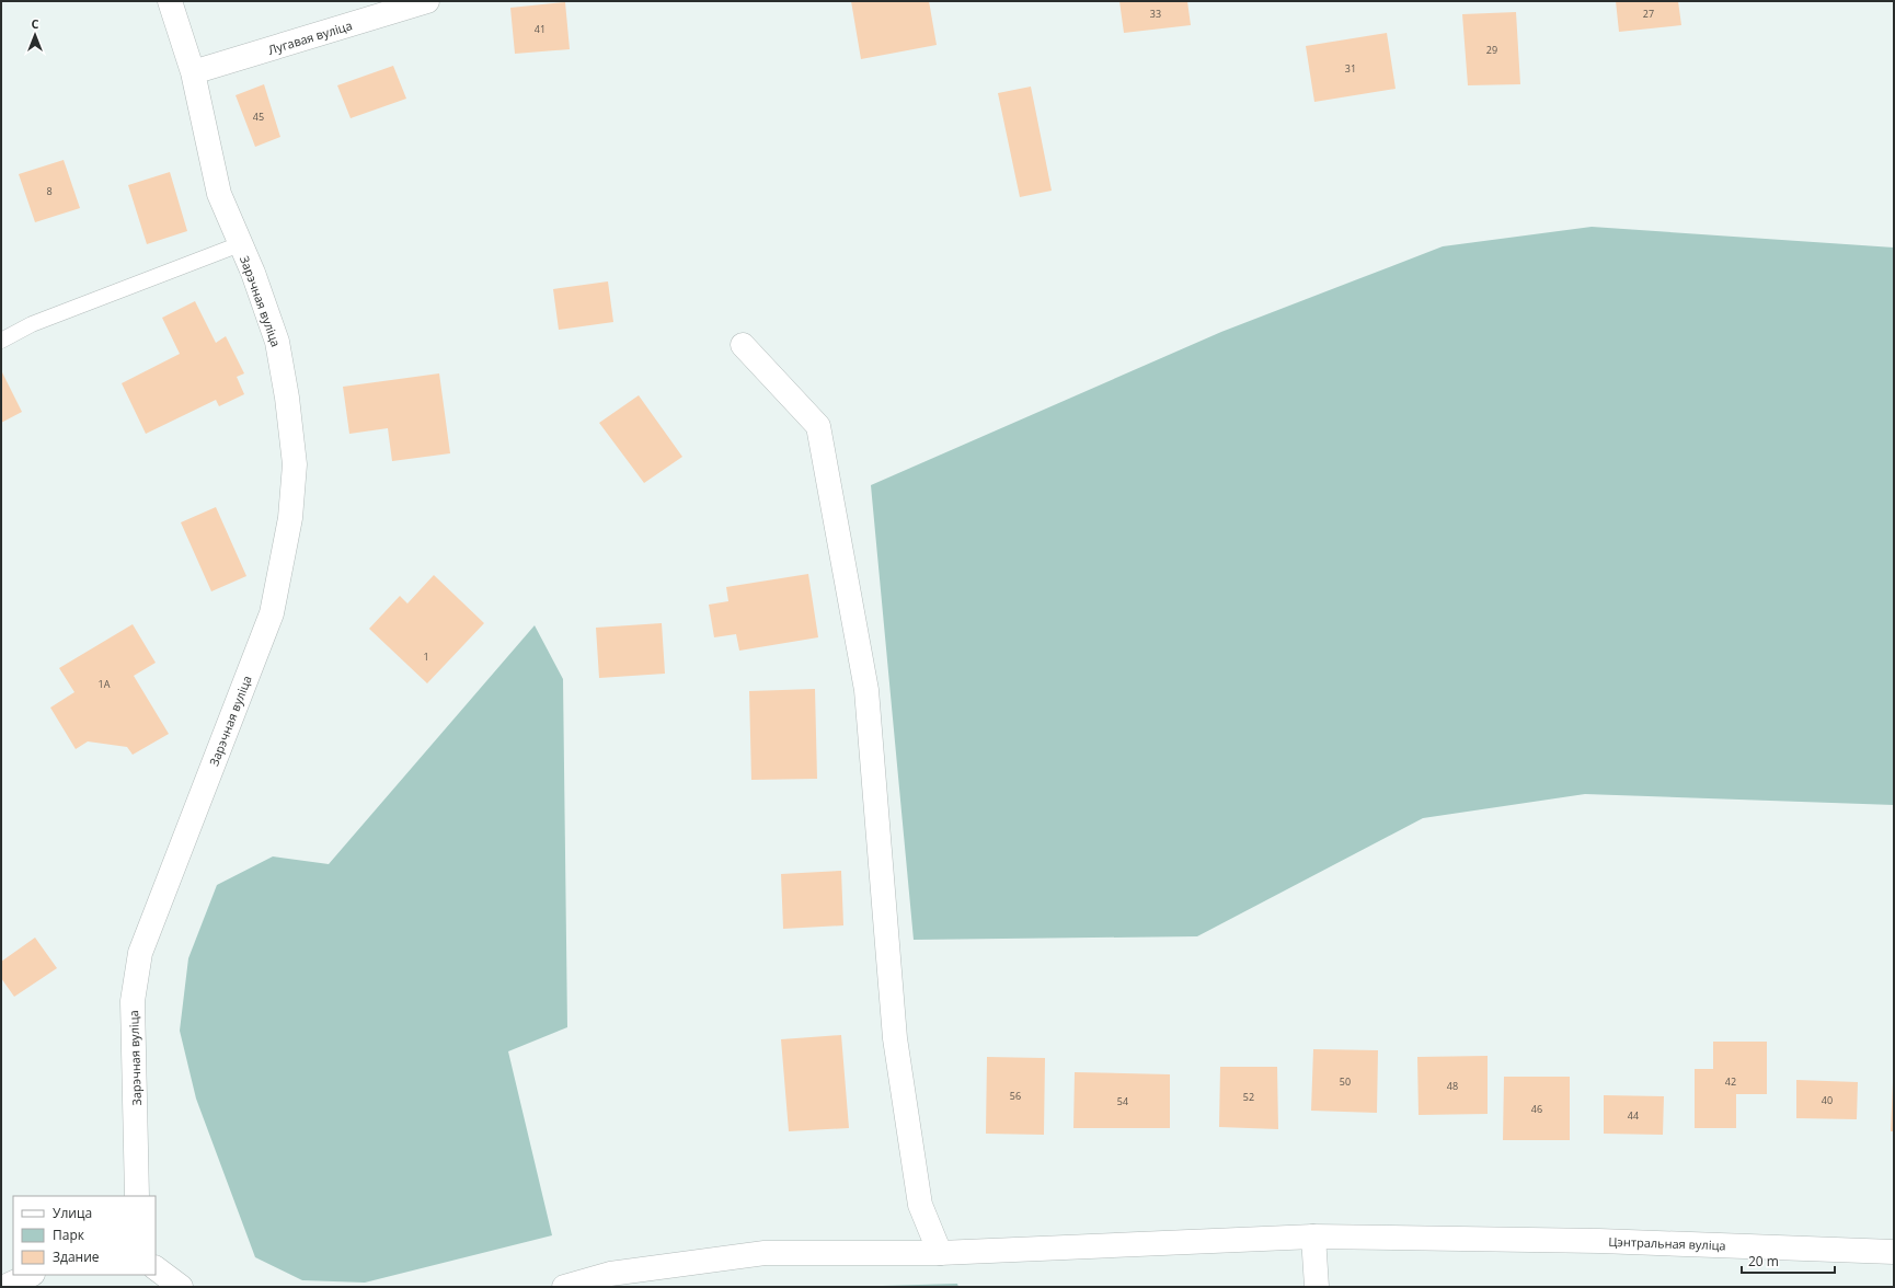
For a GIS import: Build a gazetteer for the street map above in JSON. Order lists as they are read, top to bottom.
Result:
{
  "streets": {
    "street": ["Лугавая вуліца", "Зарэчная вуліца", "Цэнтральная вуліца"]
  },
  "crossings": [
    ["Лугавая вуліца", "Зарэчная вуліца"]
  ],
  "house_numbers": [
    "33",
    "27",
    "41",
    "29",
    "31",
    "45",
    "8",
    "1",
    "1А",
    "50",
    "42",
    "48",
    "56",
    "52",
    "40",
    "54",
    "46",
    "44"
  ],
  "legend": ["Улица", "Парк", "Здание"],
  "scale_bar": "20 m",
  "north": "top"
}
